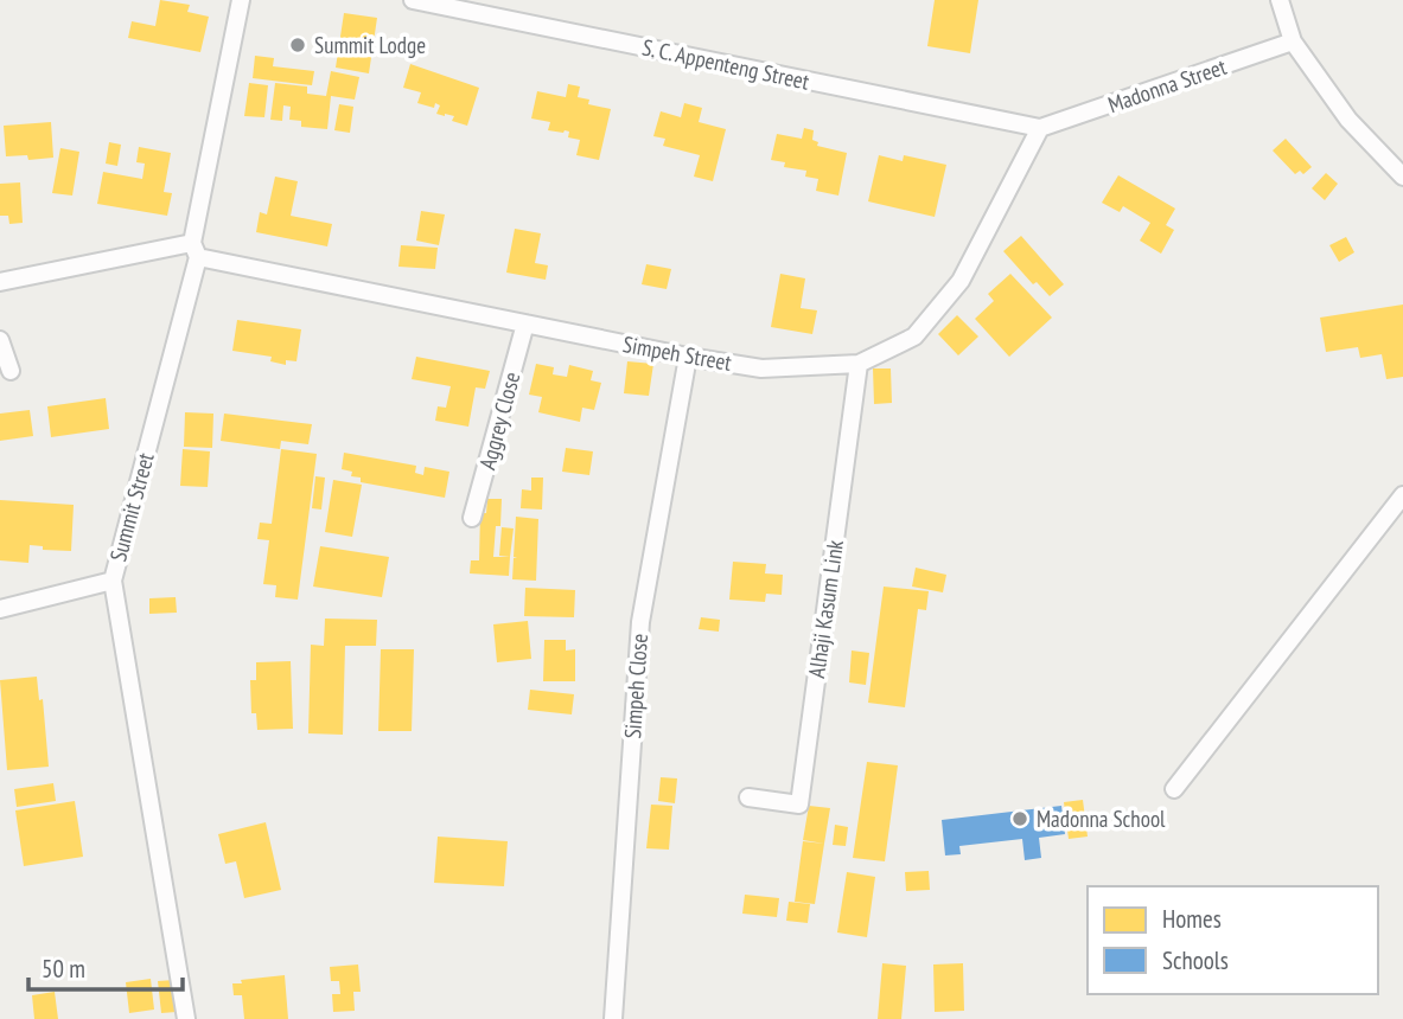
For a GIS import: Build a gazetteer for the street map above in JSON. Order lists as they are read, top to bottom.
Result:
{
  "streets": {
    "street": [
      "S. C. Appenteng Street",
      "Madonna Street",
      "Simpeh Street",
      "Aggrey Close",
      "Summit Street",
      "Alhaji Kasum Link",
      "Simpeh Close"
    ]
  },
  "crossings": [
    ["S. C. Appenteng Street", "Madonna Street"],
    ["S. C. Appenteng Street", "Simpeh Street"],
    ["Madonna Street", "Simpeh Street"],
    ["Simpeh Street", "Aggrey Close"],
    ["Simpeh Street", "Summit Street"],
    ["Simpeh Street", "Alhaji Kasum Link"],
    ["Simpeh Street", "Simpeh Close"]
  ],
  "places": ["Summit Lodge", "Madonna School"],
  "legend": ["Homes", "Schools"],
  "scale_bar": "50 m"
}
